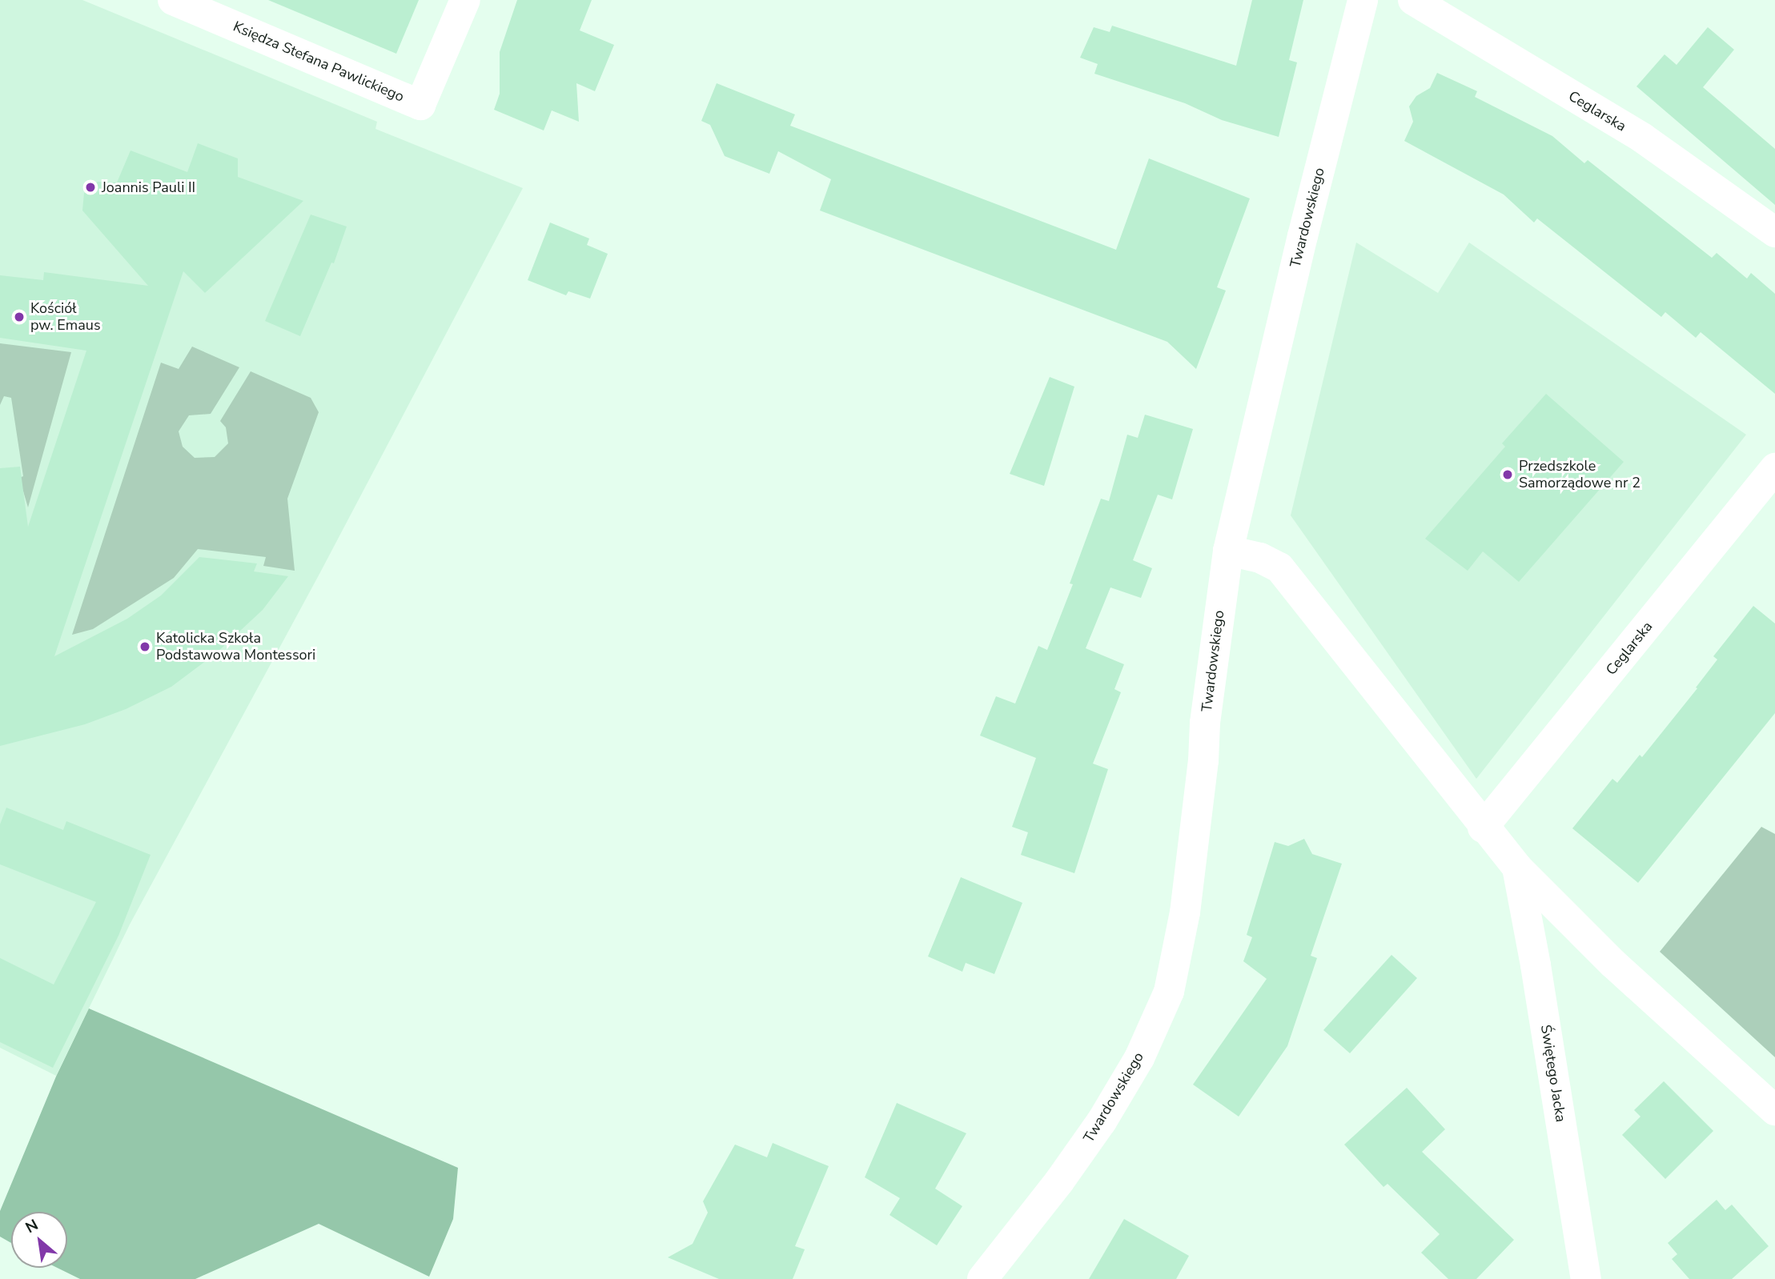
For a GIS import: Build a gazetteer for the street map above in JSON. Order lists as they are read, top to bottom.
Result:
{
  "streets": {
    "street": [
      "Księdza Stefana Pawlickiego",
      "Ceglarska",
      "Twardowskiego",
      "Świętego Jacka"
    ]
  },
  "places": [
    "Joannis Pauli II",
    "Kościół pw. Emaus",
    "Przedszkole Samorządowe nr 2",
    "Katolicka Szkoła Podstawowa Montessori"
  ],
  "north": "top left"
}
